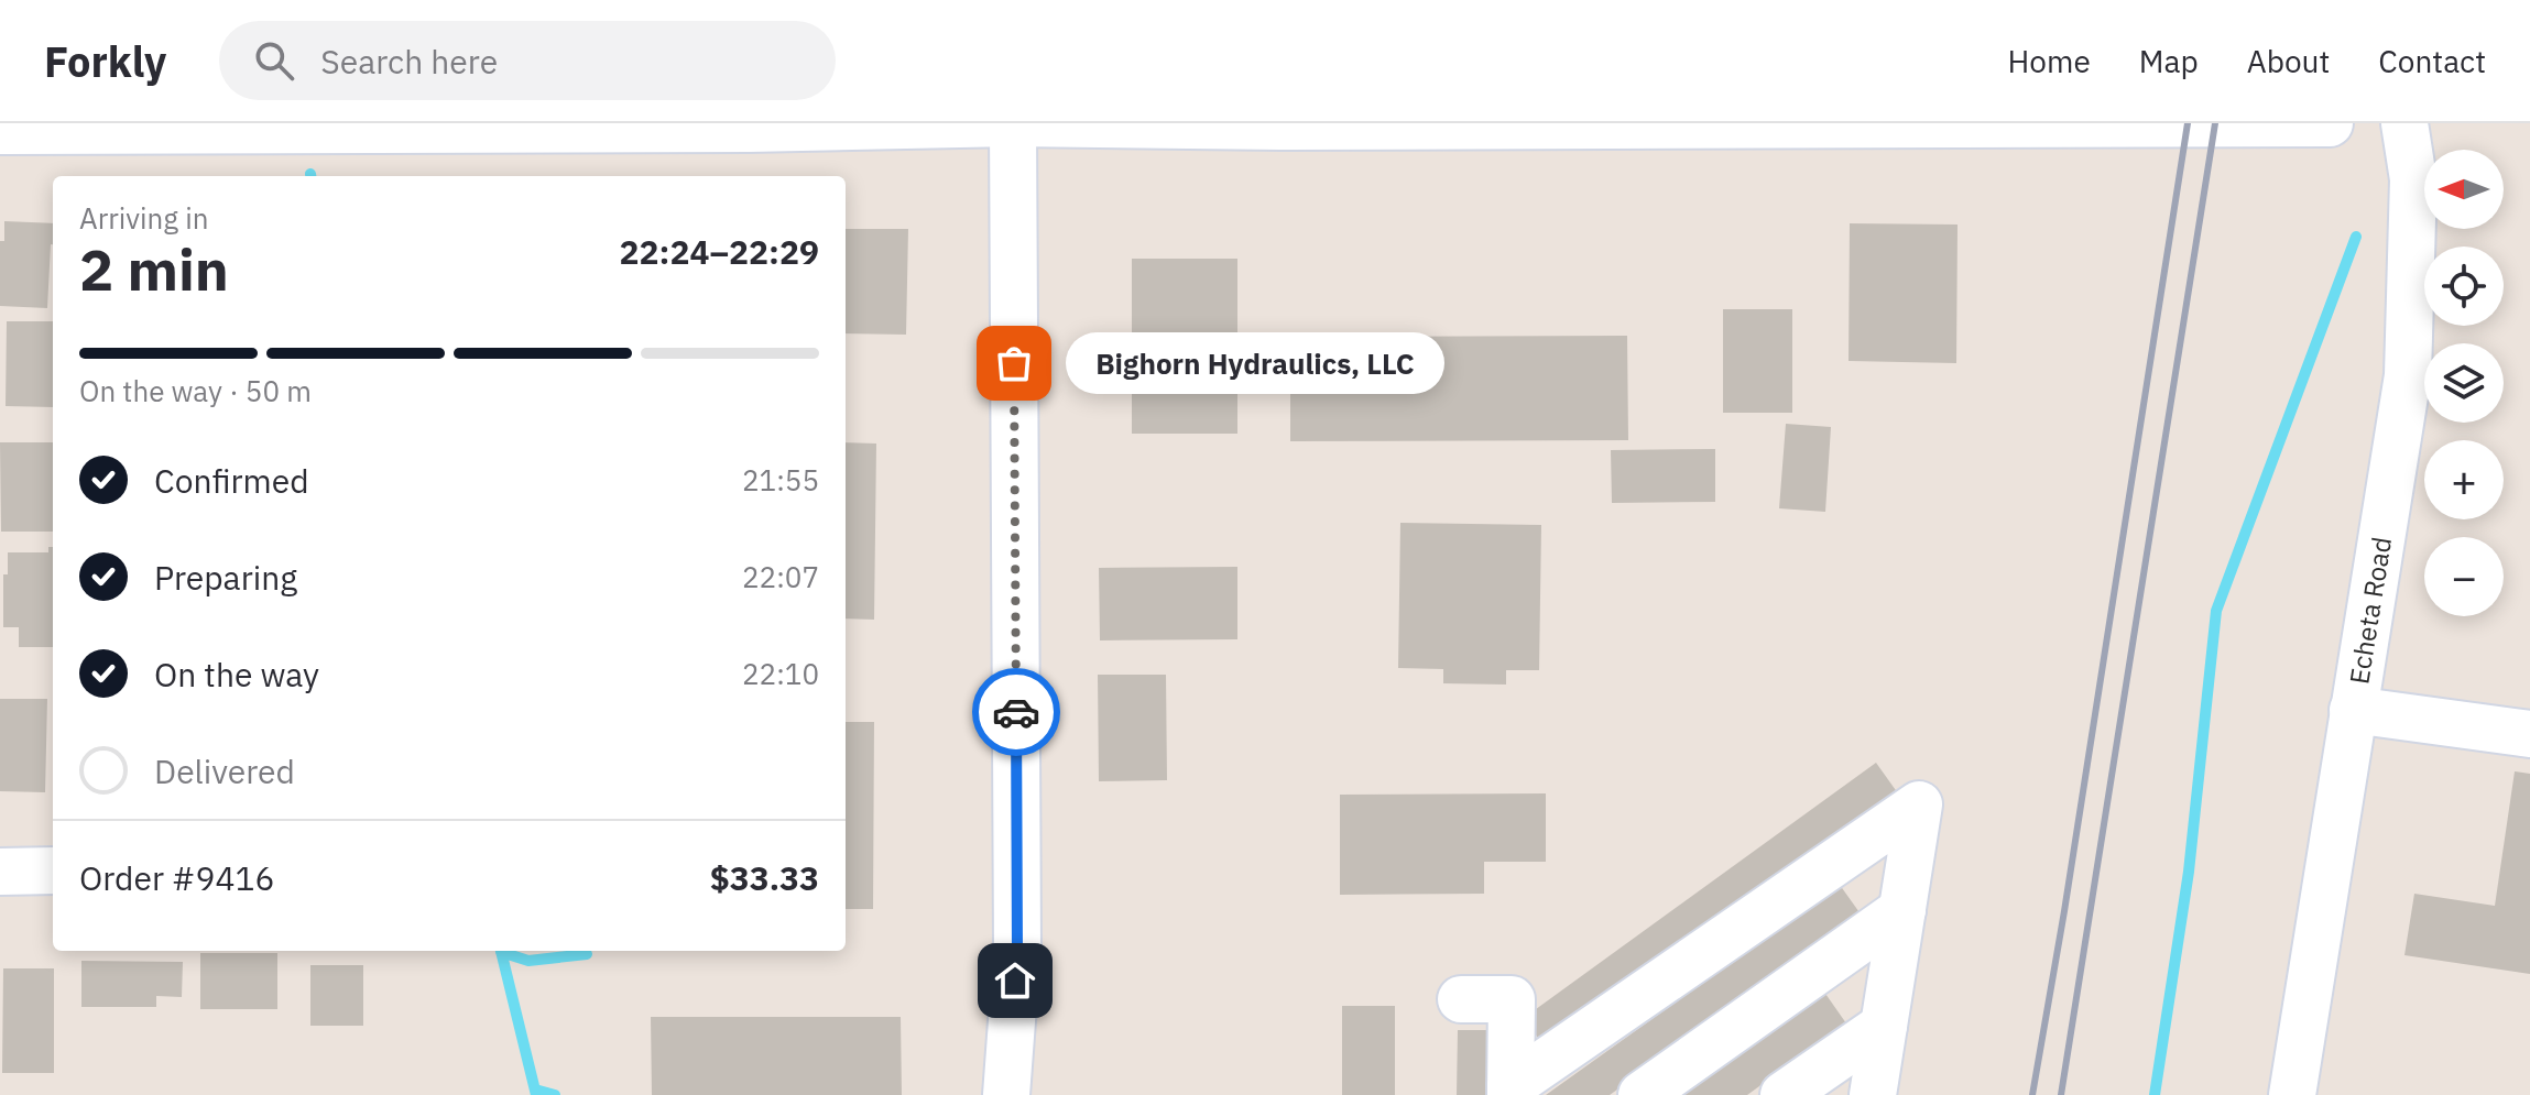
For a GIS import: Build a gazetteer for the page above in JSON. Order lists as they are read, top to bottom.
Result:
{
  "streets": {
    "street": ["Echeta Road"]
  },
  "places": ["Bighorn Hydraulics, LLC"],
  "north": "left",
  "page": {
    "header": "Forkly",
    "search": "Search here",
    "nav": [
      "Home",
      "Map",
      "About",
      "Contact"
    ],
    "map_buttons": ["+", "−"],
    "heading": ["2 min", "Arriving in", "22:24–22:29"],
    "panel": ["Order #9416", "$33.33"],
    "bar": "On the way · 50 m",
    "bubble": "Bighorn Hydraulics, LLC",
    "list": [
      ["Confirmed", "21:55"],
      ["Preparing", "22:07"],
      ["On the way", "22:10"],
      "Delivered"
    ]
  }
}
